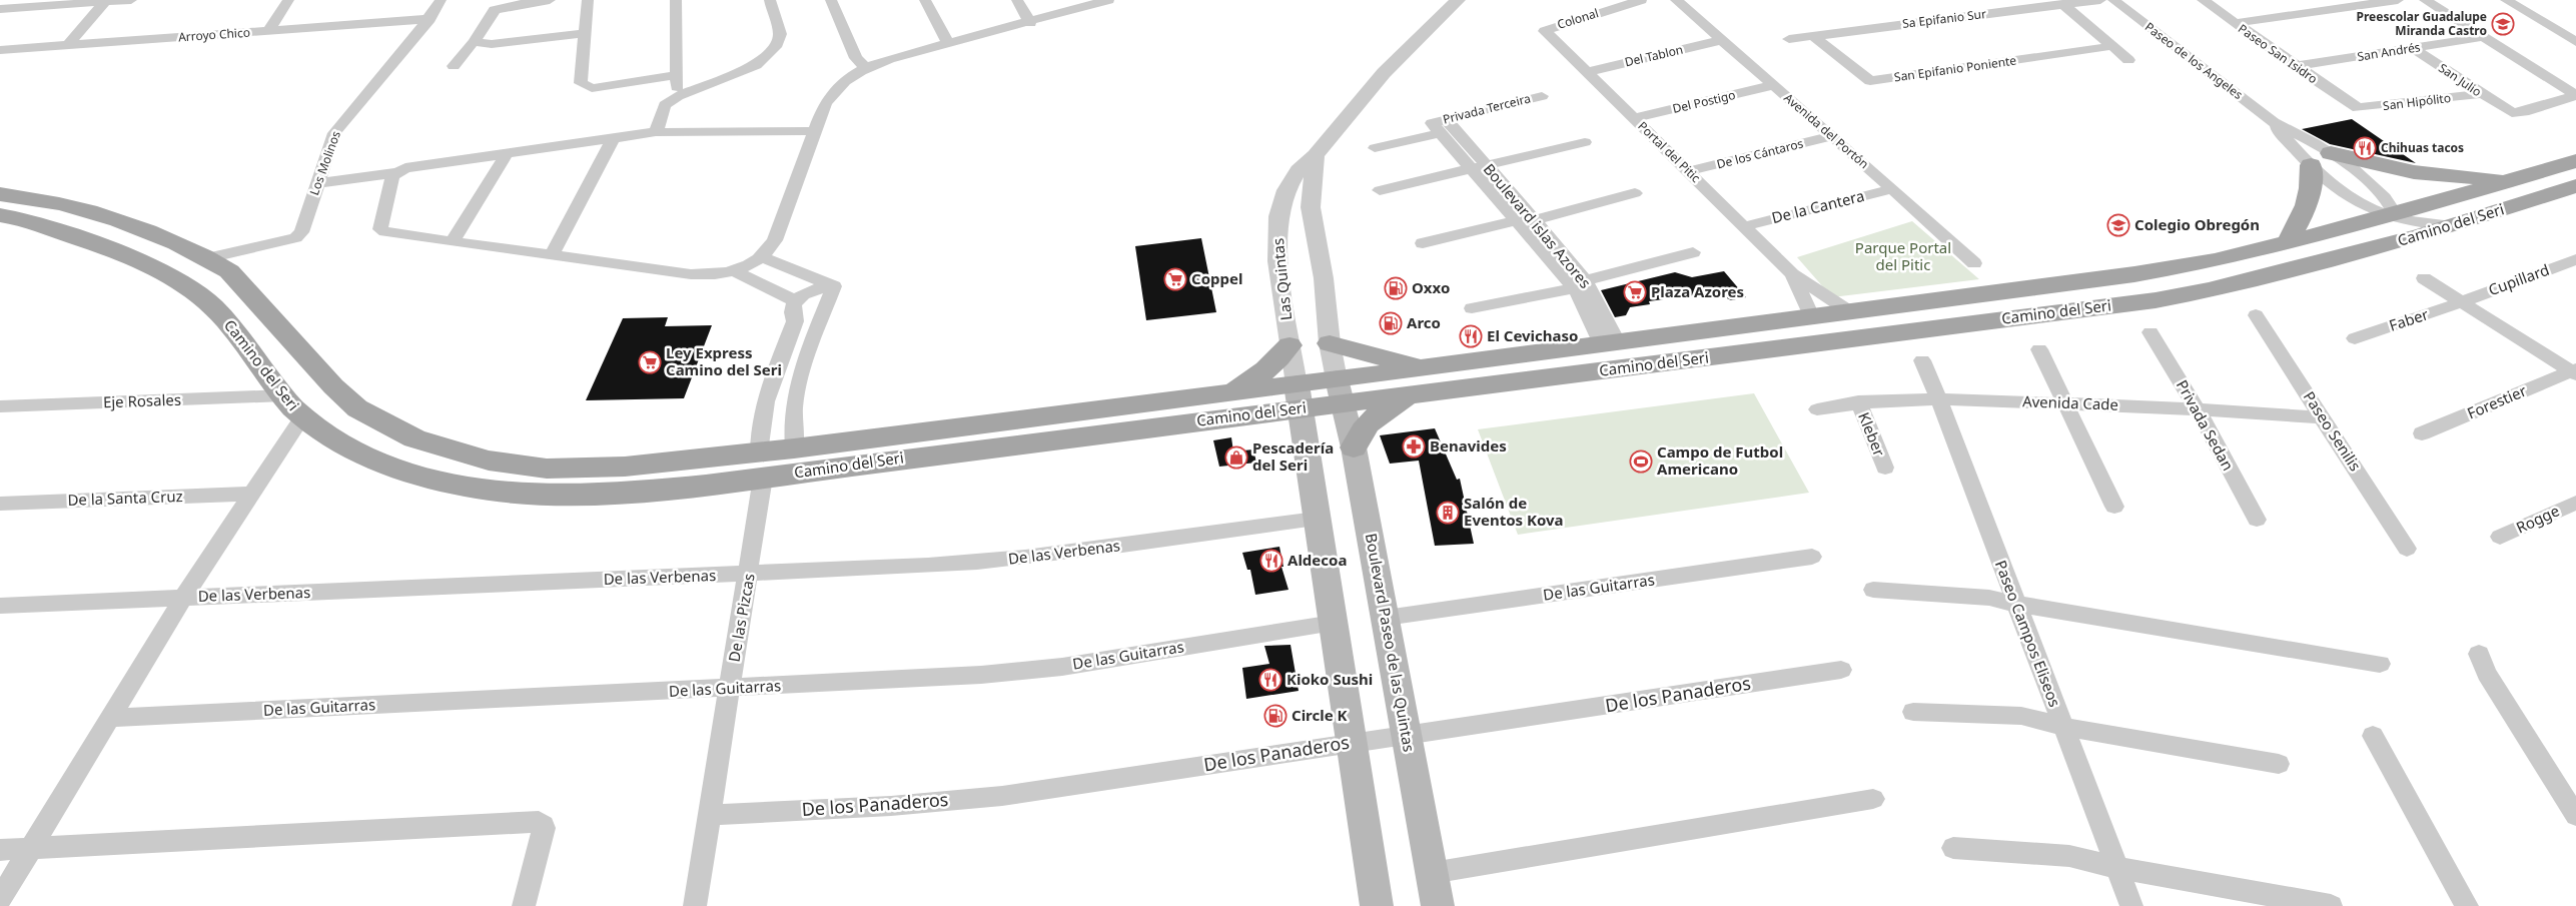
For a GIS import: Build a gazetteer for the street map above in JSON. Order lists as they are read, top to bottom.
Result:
{
  "streets": {
    "main road": ["Camino del Seri", "Boulevard Paseo de las Quintas"],
    "street": [
      "Colonal",
      "Sa Epifanio Sur",
      "Arroyo Chico",
      "San Andrés",
      "Paseo San Isidro",
      "Del Tablon",
      "Paseo de los Angeles",
      "San Epifanio Poniente",
      "San Julio",
      "Del Postigo",
      "San Hipólito",
      "Privada Terceira",
      "Avenida del Portón",
      "Portal del Pitic",
      "De los Cántaros",
      "Los Molinos",
      "De la Cantera",
      "Boulevard islas Azores",
      "Las Quintas",
      "Cupillard",
      "Faber",
      "Eje Rosales",
      "Forestier",
      "Avenida Cade",
      "Privada Sedan",
      "Paseo Senilis",
      "Kleber",
      "De la Santa Cruz",
      "Rogge",
      "De las Verbenas",
      "De las Guitarras",
      "De las Pizcas",
      "Paseo Campos Eliseos",
      "De los Panaderos"
    ]
  },
  "crossings": [
    ["Colonal", "Portal del Pitic"],
    ["Arroyo Chico", "Los Molinos"],
    ["San Andrés", "Paseo San Isidro"],
    ["San Andrés", "San Julio"],
    ["Paseo San Isidro", "San Hipólito"],
    ["Del Tablon", "Avenida del Portón"],
    ["Del Tablon", "Portal del Pitic"],
    ["San Julio", "San Hipólito"],
    ["Del Postigo", "Avenida del Portón"],
    ["Del Postigo", "Portal del Pitic"],
    ["Privada Terceira", "Boulevard islas Azores"],
    ["Avenida del Portón", "De los Cántaros"],
    ["Avenida del Portón", "De la Cantera"],
    ["Portal del Pitic", "De los Cántaros"],
    ["Portal del Pitic", "De la Cantera"],
    ["Portal del Pitic", "Camino del Seri"],
    ["Los Molinos", "Camino del Seri"],
    ["Camino del Seri", "Boulevard islas Azores"],
    ["Camino del Seri", "Las Quintas"],
    ["Camino del Seri", "Eje Rosales"],
    ["Camino del Seri", "De las Pizcas"],
    ["Camino del Seri", "Boulevard Paseo de las Quintas"],
    ["Cupillard", "Faber"],
    ["Avenida Cade", "Privada Sedan"],
    ["Avenida Cade", "Paseo Senilis"],
    ["Avenida Cade", "Kleber"],
    ["Avenida Cade", "Paseo Campos Eliseos"],
    ["De las Verbenas", "De las Pizcas"],
    ["De las Guitarras", "De las Pizcas"],
    ["De las Guitarras", "Boulevard Paseo de las Quintas"],
    ["De las Pizcas", "De los Panaderos"],
    ["Boulevard Paseo de las Quintas", "De los Panaderos"]
  ],
  "parks": ["Parque Portal del Pitic"],
  "places": {
    "school or university": ["Preescolar Guadalupe Miranda Castro", "Colegio Obregón"],
    "restaurant": [
      "Chihuas tacos",
      "El Cevichaso",
      "Aldecoa",
      "Kioko Sushi"
    ],
    "supermarket": ["Coppel", "Plaza Azores", "Ley Express Camino del Seri"],
    "fuel station": ["Oxxo", "Arco", "Circle K"],
    "pharmacy": ["Benavides"],
    "shop": ["Pescadería del Seri"],
    "sports": ["Campo de Futbol Americano"],
    "building": ["Salón de Eventos Kova"]
  }
}
